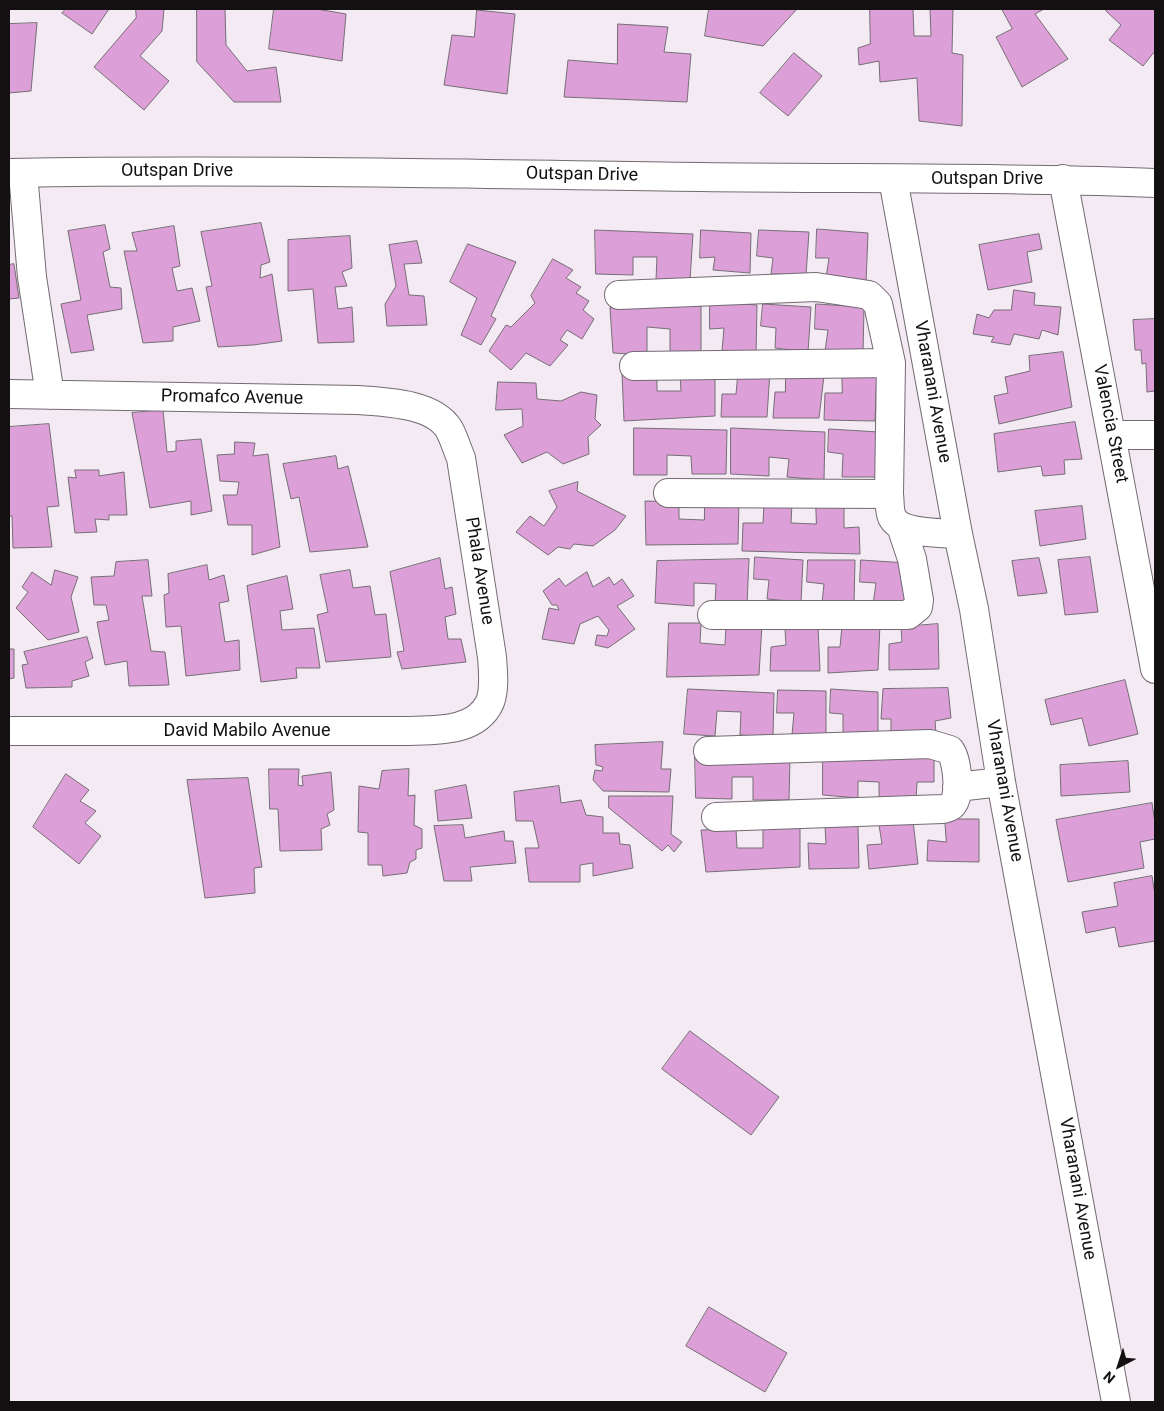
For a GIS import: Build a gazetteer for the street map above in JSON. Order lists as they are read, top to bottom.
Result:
{
  "streets": {
    "street": [
      "Outspan Drive",
      "Vharanani Avenue",
      "Promafco Avenue",
      "Valencia Street",
      "Phala Avenue",
      "David Mabilo Avenue"
    ]
  },
  "crossings": [
    ["Outspan Drive", "Vharanani Avenue"],
    ["Outspan Drive", "Valencia Street"],
    ["Promafco Avenue", "Phala Avenue"],
    ["Phala Avenue", "David Mabilo Avenue"]
  ],
  "north": "bottom left"
}
